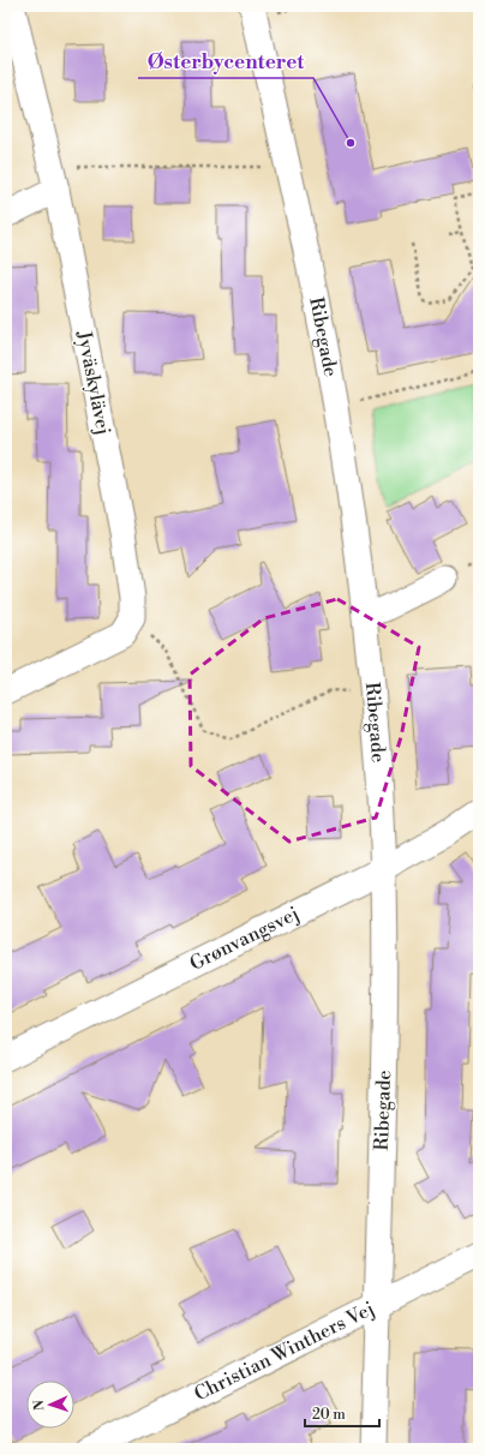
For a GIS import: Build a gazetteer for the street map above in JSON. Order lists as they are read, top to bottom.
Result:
{
  "streets": {
    "street": [
      "Ribegade",
      "Jyväskylävej",
      "Grønvangsvej",
      "Christian Winthers Vej"
    ]
  },
  "crossings": [
    ["Ribegade", "Grønvangsvej"],
    ["Ribegade", "Christian Winthers Vej"]
  ],
  "places": ["Østerbycenteret"],
  "scale_bar": "20 m",
  "north": "left"
}
